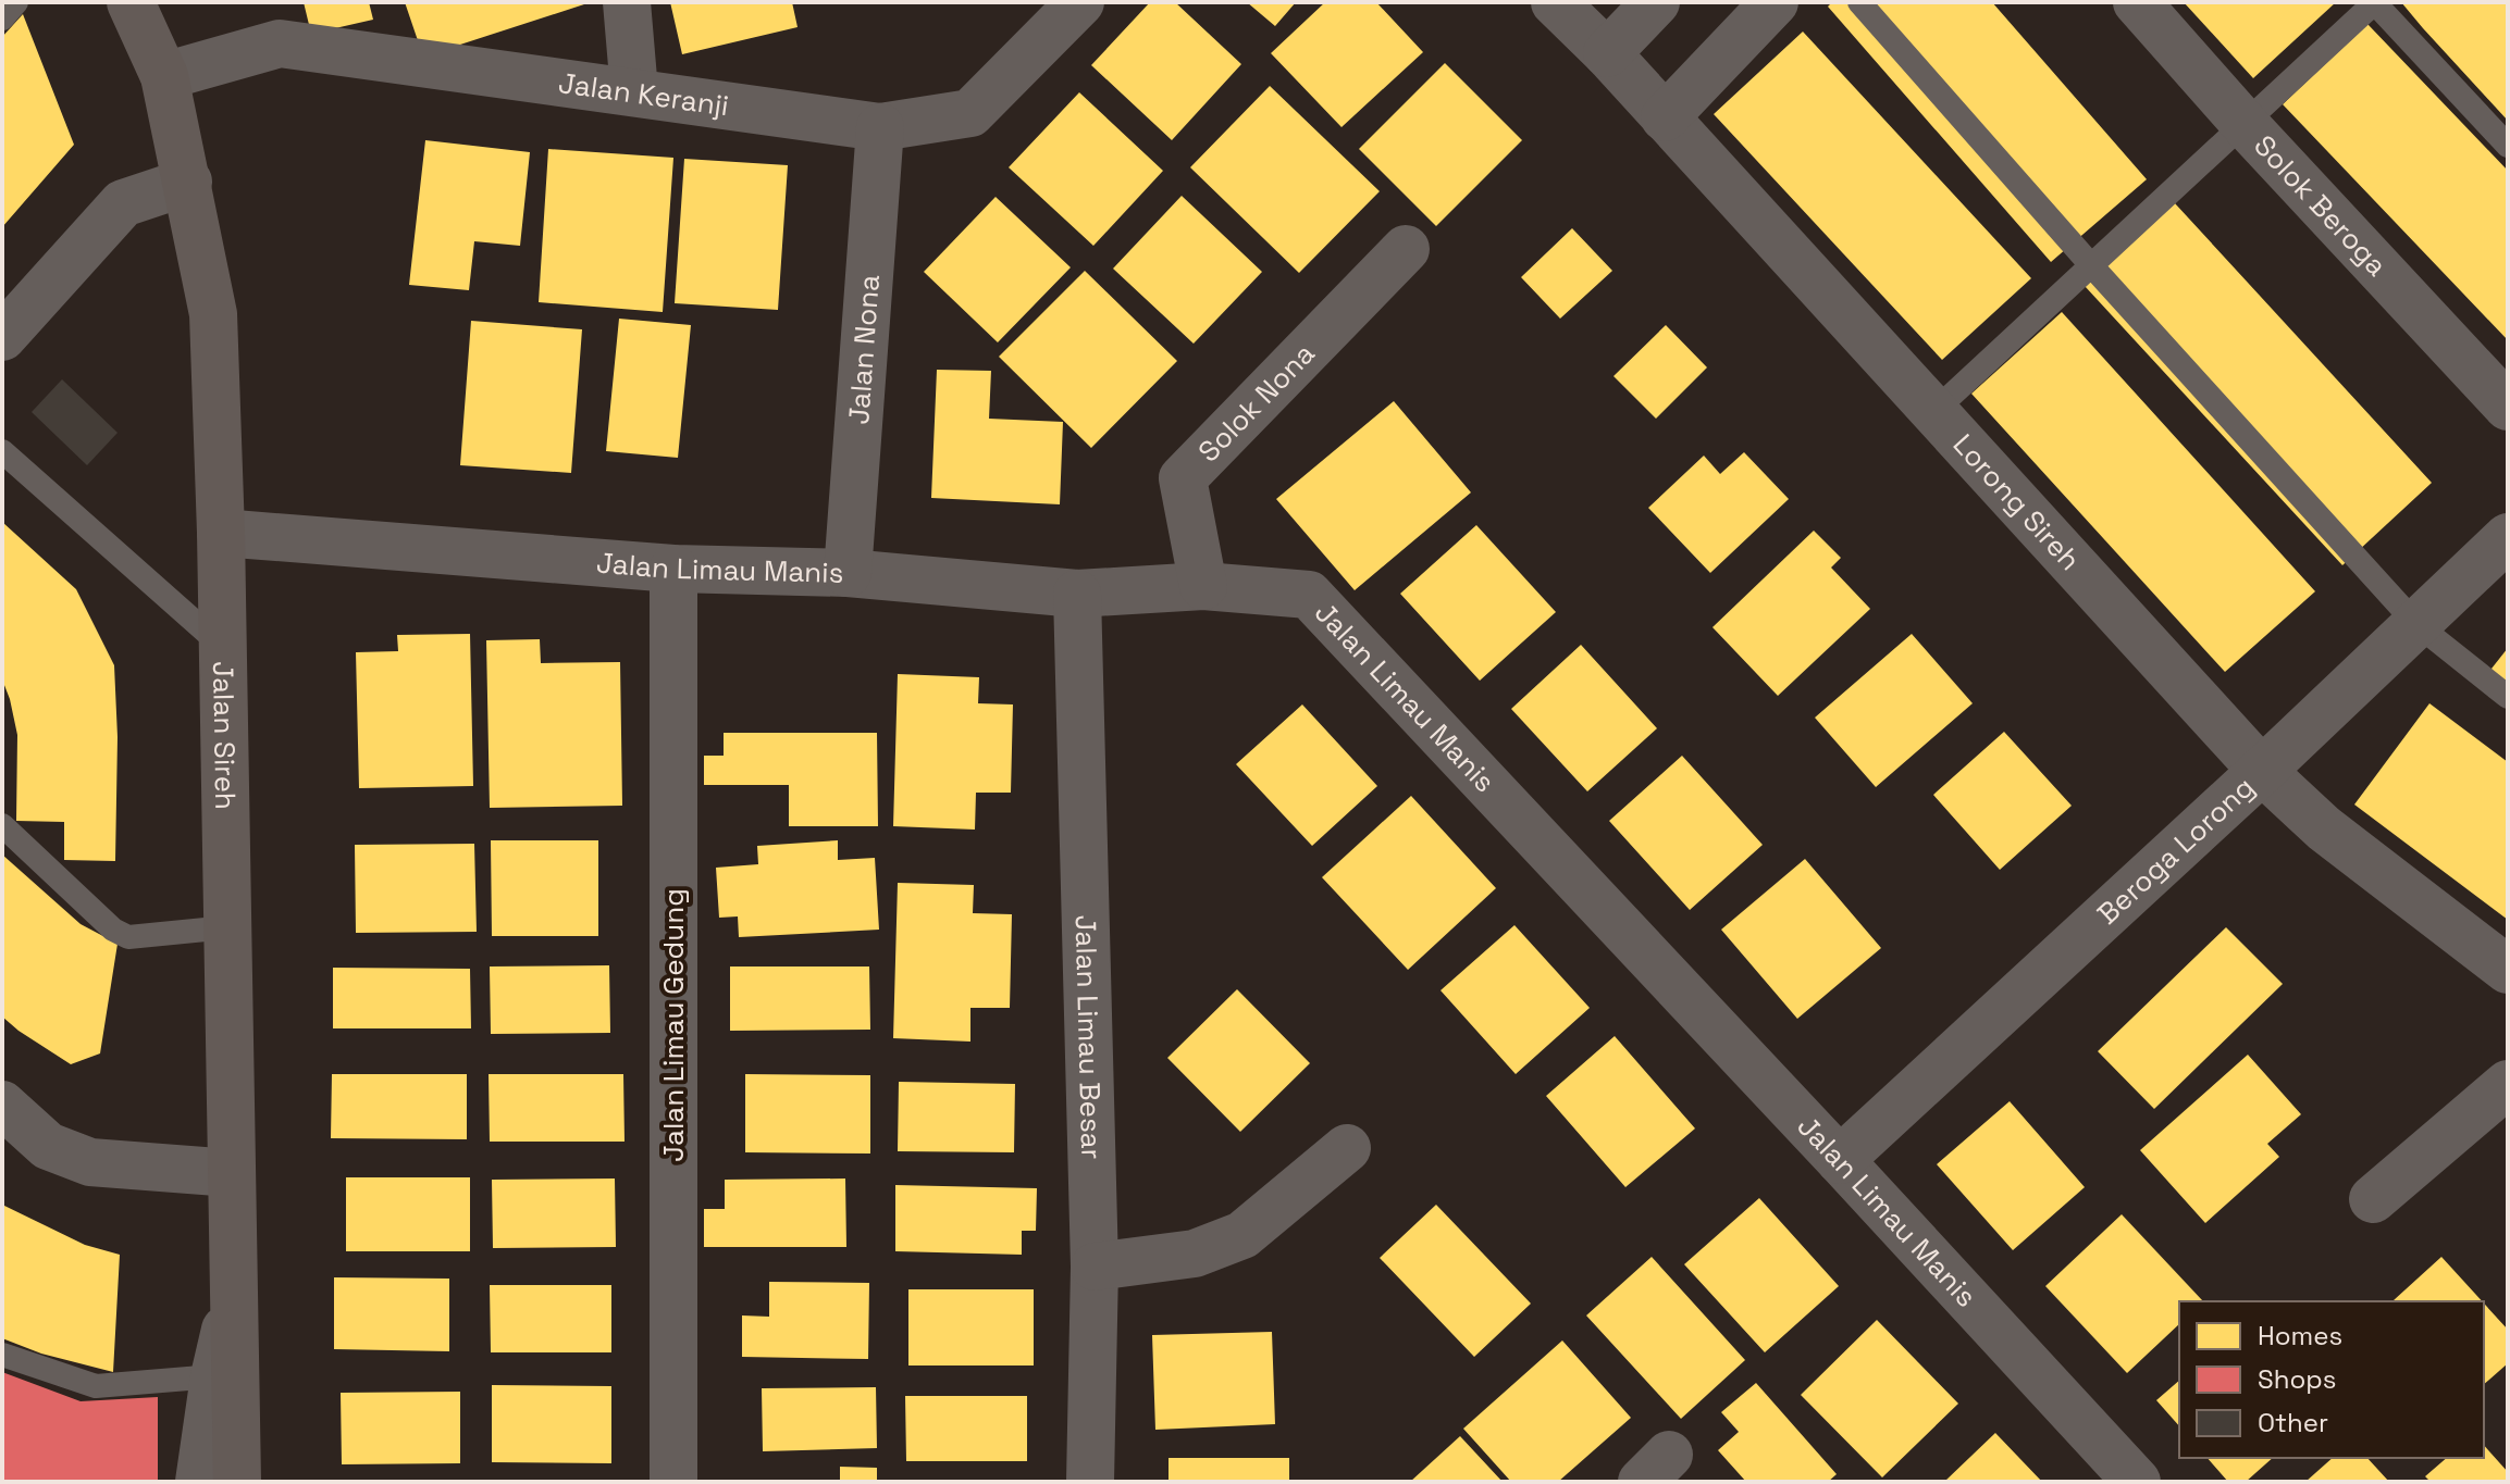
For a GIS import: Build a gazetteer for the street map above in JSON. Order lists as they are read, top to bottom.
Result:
{
  "streets": {
    "highway": ["Jalan Sireh"],
    "street": [
      "Jalan Keranji",
      "Solok Beroga",
      "Jalan Nona",
      "Solok Nona",
      "Lorong Sireh",
      "Jalan Limau Manis",
      "Beroga Lorong",
      "Jalan Limau Gedung",
      "Jalan Limau Besar"
    ]
  },
  "crossings": [
    ["Jalan Keranji", "Jalan Nona"],
    ["Jalan Keranji", "Jalan Sireh"],
    ["Jalan Nona", "Jalan Limau Manis"],
    ["Solok Nona", "Jalan Limau Manis"],
    ["Lorong Sireh", "Beroga Lorong"],
    ["Jalan Limau Manis", "Jalan Sireh"],
    ["Jalan Limau Manis", "Beroga Lorong"],
    ["Jalan Limau Manis", "Jalan Limau Gedung"],
    ["Jalan Limau Manis", "Jalan Limau Besar"]
  ],
  "legend": ["Homes", "Shops", "Other"]
}
